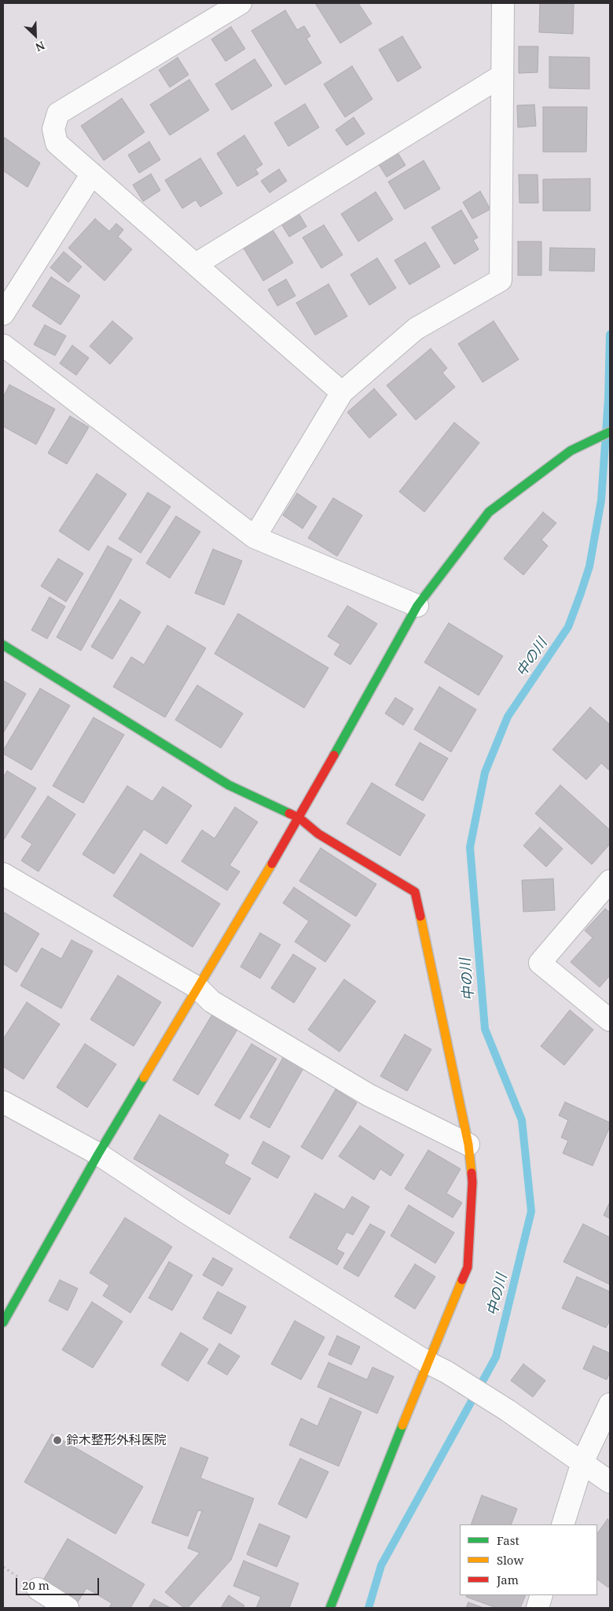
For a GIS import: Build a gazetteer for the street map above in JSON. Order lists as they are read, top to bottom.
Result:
{
  "water": ["中の川"],
  "places": ["鈴木整形外科医院"],
  "legend": ["Fast", "Slow", "Jam"],
  "scale_bar": "20 m",
  "north": "bottom right"
}
